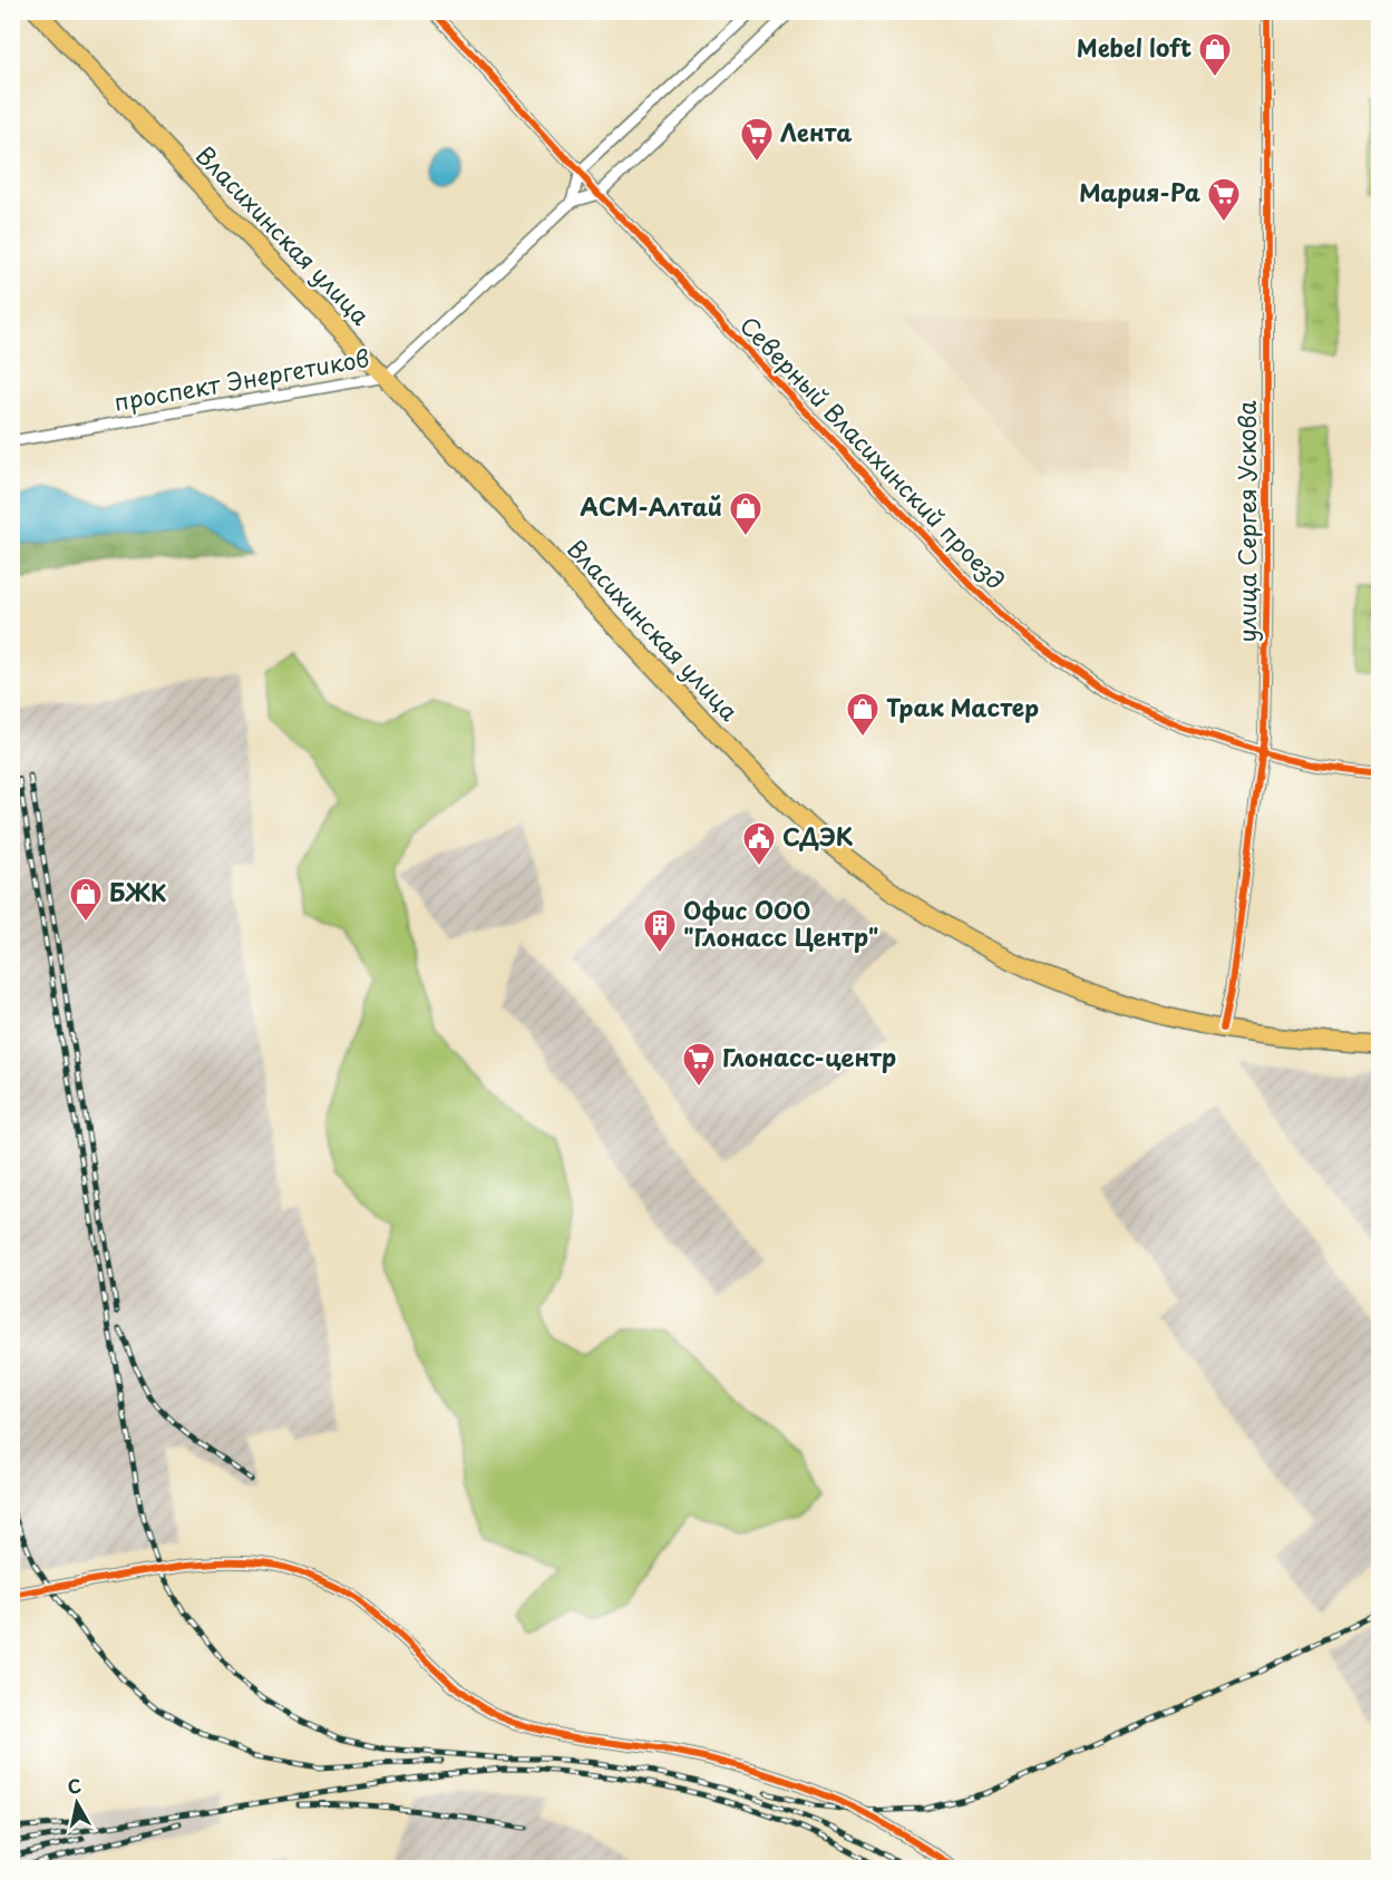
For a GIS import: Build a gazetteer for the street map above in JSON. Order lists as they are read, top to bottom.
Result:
{
  "streets": {
    "highway": ["Власихинская улица"],
    "street": ["проспект Энергетиков", "Северный Власихинский проезд", "улица Сергея Ускова"]
  },
  "crossings": [
    ["Власихинская улица", "проспект Энергетиков"],
    ["Власихинская улица", "улица Сергея Ускова"],
    ["Северный Власихинский проезд", "улица Сергея Ускова"]
  ],
  "places": {
    "shop": [
      "Mebel loft",
      "АСМ-Алтай",
      "Трак Мастер",
      "БЖК"
    ],
    "supermarket": ["Лента", "Мария-Ра", "Глонасс-центр"],
    "public building": ["СДЭК"],
    "building": ["Офис ООО \"Глонасс Центр\""]
  },
  "north": "top"
}
